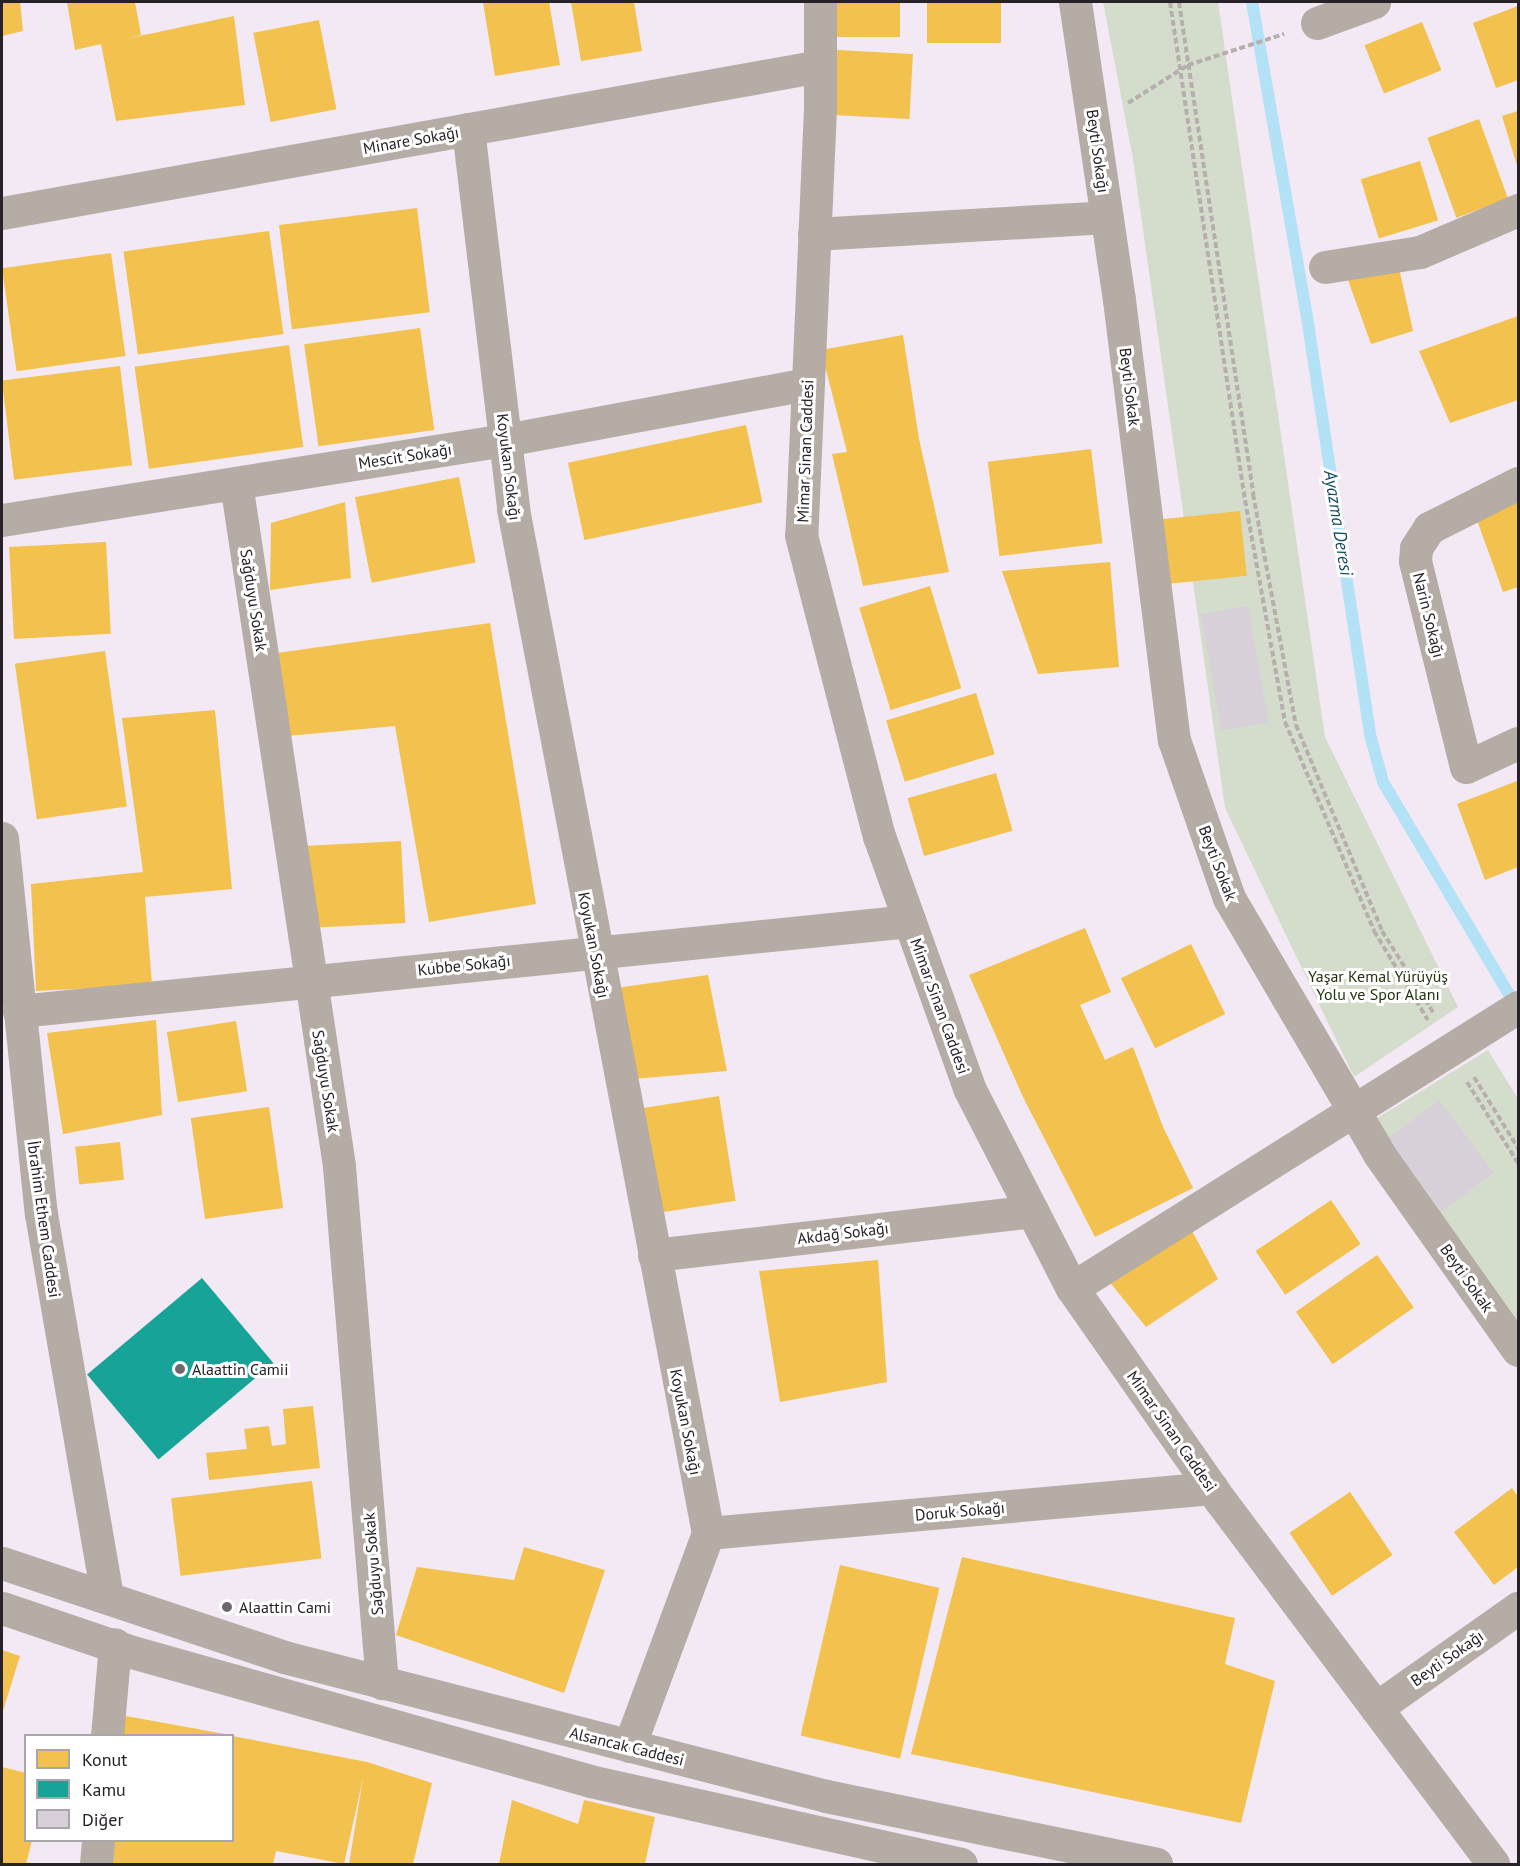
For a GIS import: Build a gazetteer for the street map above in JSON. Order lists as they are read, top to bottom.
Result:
{
  "streets": {
    "street": [
      "Minare Sokağı",
      "Beyti Sokağı",
      "Beyti Sokak",
      "Mimar Sinan Caddesi",
      "Mescit Sokağı",
      "Koyukan Sokağı",
      "Sağduyu Sokak",
      "Narin Sokağı",
      "Kubbe Sokağı",
      "İbrahim Ethem Caddesi",
      "Akdağ Sokağı",
      "Doruk Sokağı",
      "Alsancak Caddesi"
    ]
  },
  "crossings": [
    ["Minare Sokağı", "Mimar Sinan Caddesi"],
    ["Minare Sokağı", "Koyukan Sokağı"],
    ["Beyti Sokağı", "Beyti Sokak"],
    ["Beyti Sokağı", "Mimar Sinan Caddesi"],
    ["Mimar Sinan Caddesi", "Mescit Sokağı"],
    ["Mimar Sinan Caddesi", "Kubbe Sokağı"],
    ["Mimar Sinan Caddesi", "Akdağ Sokağı"],
    ["Mimar Sinan Caddesi", "Doruk Sokağı"],
    ["Mescit Sokağı", "Koyukan Sokağı"],
    ["Mescit Sokağı", "Sağduyu Sokak"],
    ["Koyukan Sokağı", "Kubbe Sokağı"],
    ["Koyukan Sokağı", "Akdağ Sokağı"],
    ["Koyukan Sokağı", "Doruk Sokağı"],
    ["Sağduyu Sokak", "Kubbe Sokağı"],
    ["Sağduyu Sokak", "Alsancak Caddesi"],
    ["Kubbe Sokağı", "İbrahim Ethem Caddesi"],
    ["İbrahim Ethem Caddesi", "Alsancak Caddesi"]
  ],
  "water": ["Ayazma Deresi"],
  "parks": ["Yaşar Kemal Yürüyüş Yolu ve Spor Alanı"],
  "places": ["Alaattin Camii", "Alaattin Cami"],
  "legend": ["Konut", "Kamu", "Diğer"]
}
